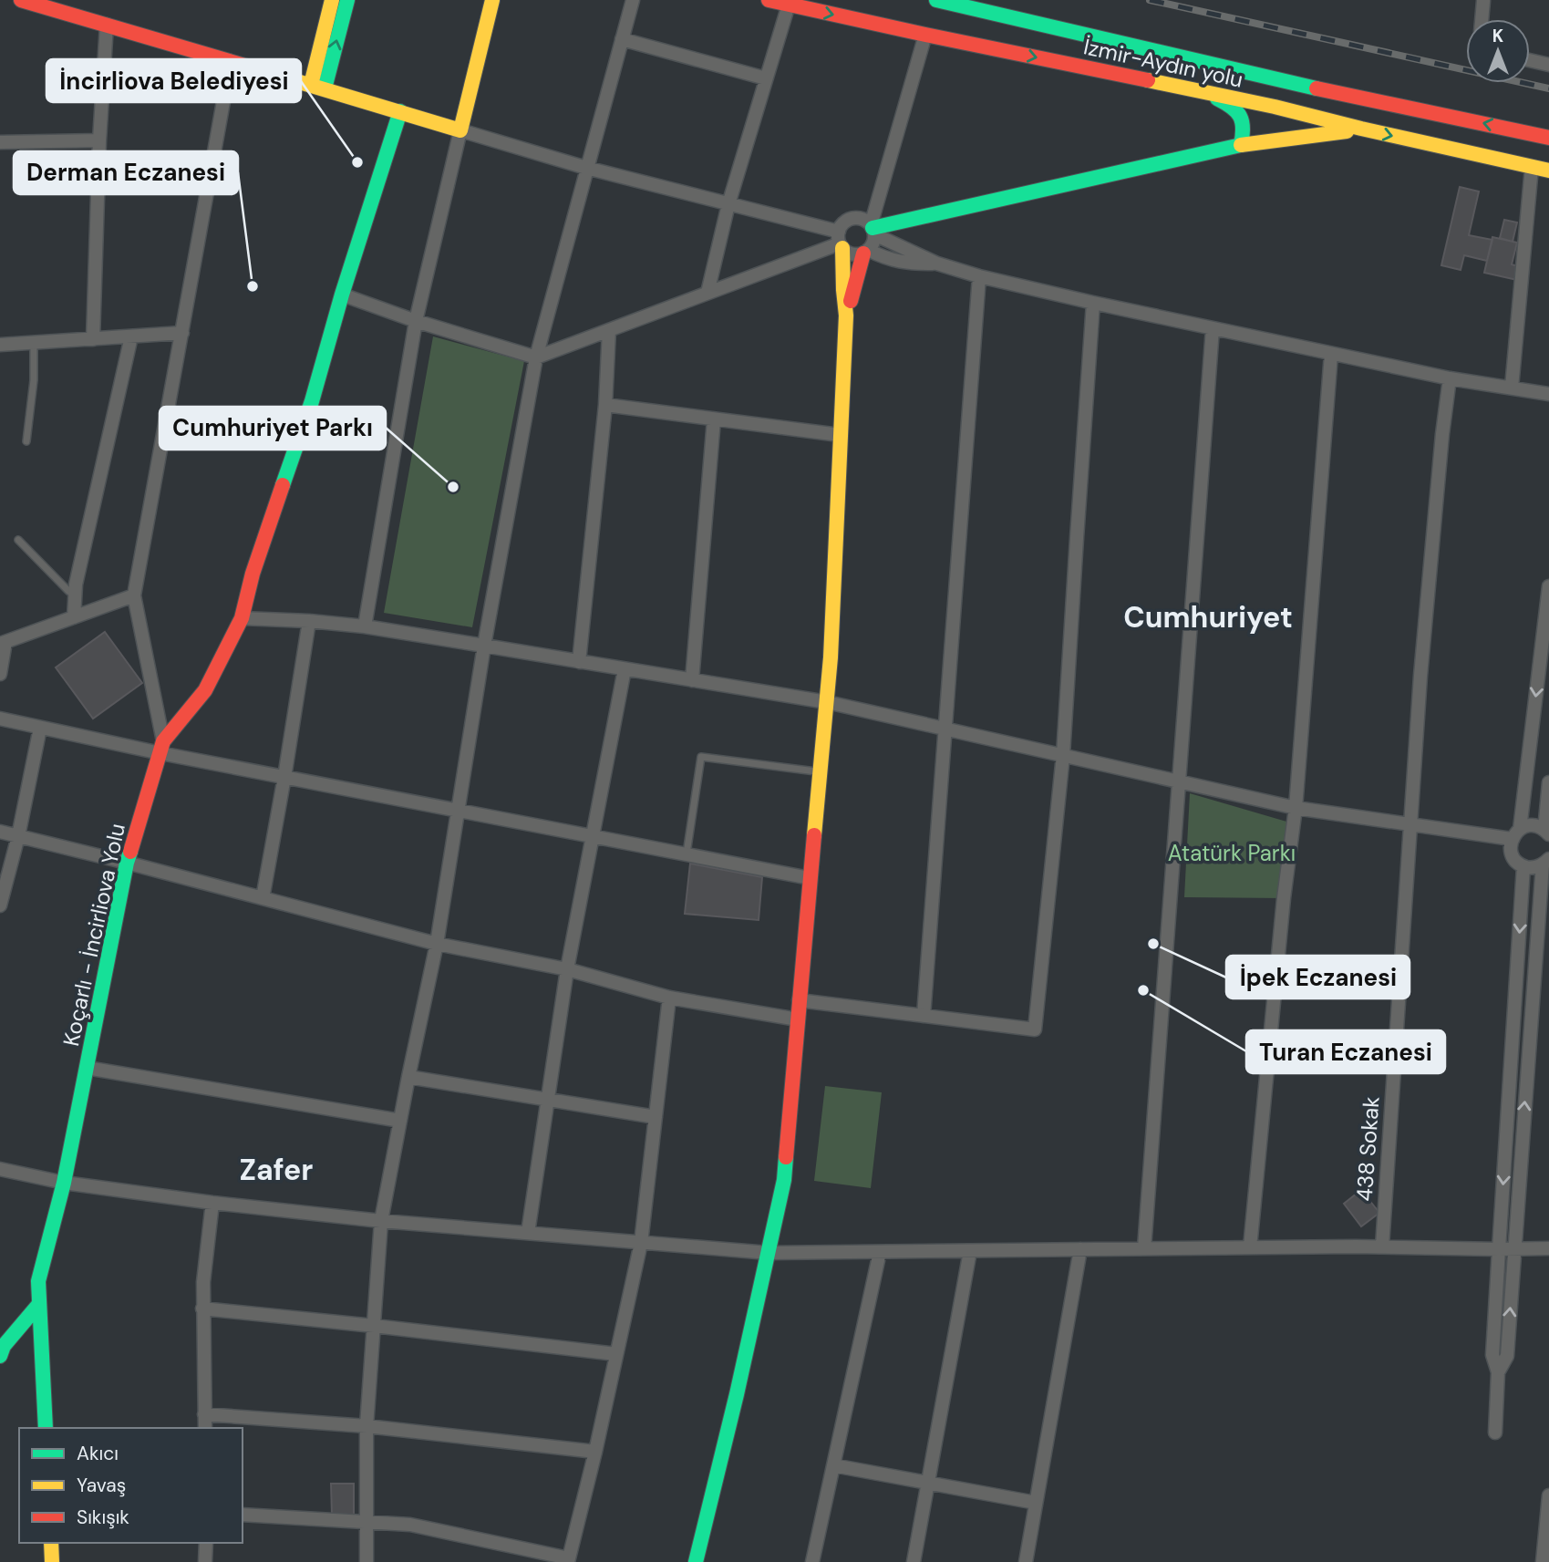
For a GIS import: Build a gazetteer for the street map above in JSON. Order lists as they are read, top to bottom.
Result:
{
  "streets": {
    "main road": ["İzmir-Aydın yolu", "Koçarlı - İncirliova Yolu"],
    "street": ["438 Sokak"]
  },
  "districts": ["Cumhuriyet", "Zafer"],
  "parks": ["Atatürk Parkı"],
  "places": [
    "İncirliova Belediyesi",
    "Derman Eczanesi",
    "Cumhuriyet Parkı",
    "İpek Eczanesi",
    "Turan Eczanesi"
  ],
  "legend": ["Akıcı", "Yavaş", "Sıkışık"],
  "north": "top"
}
